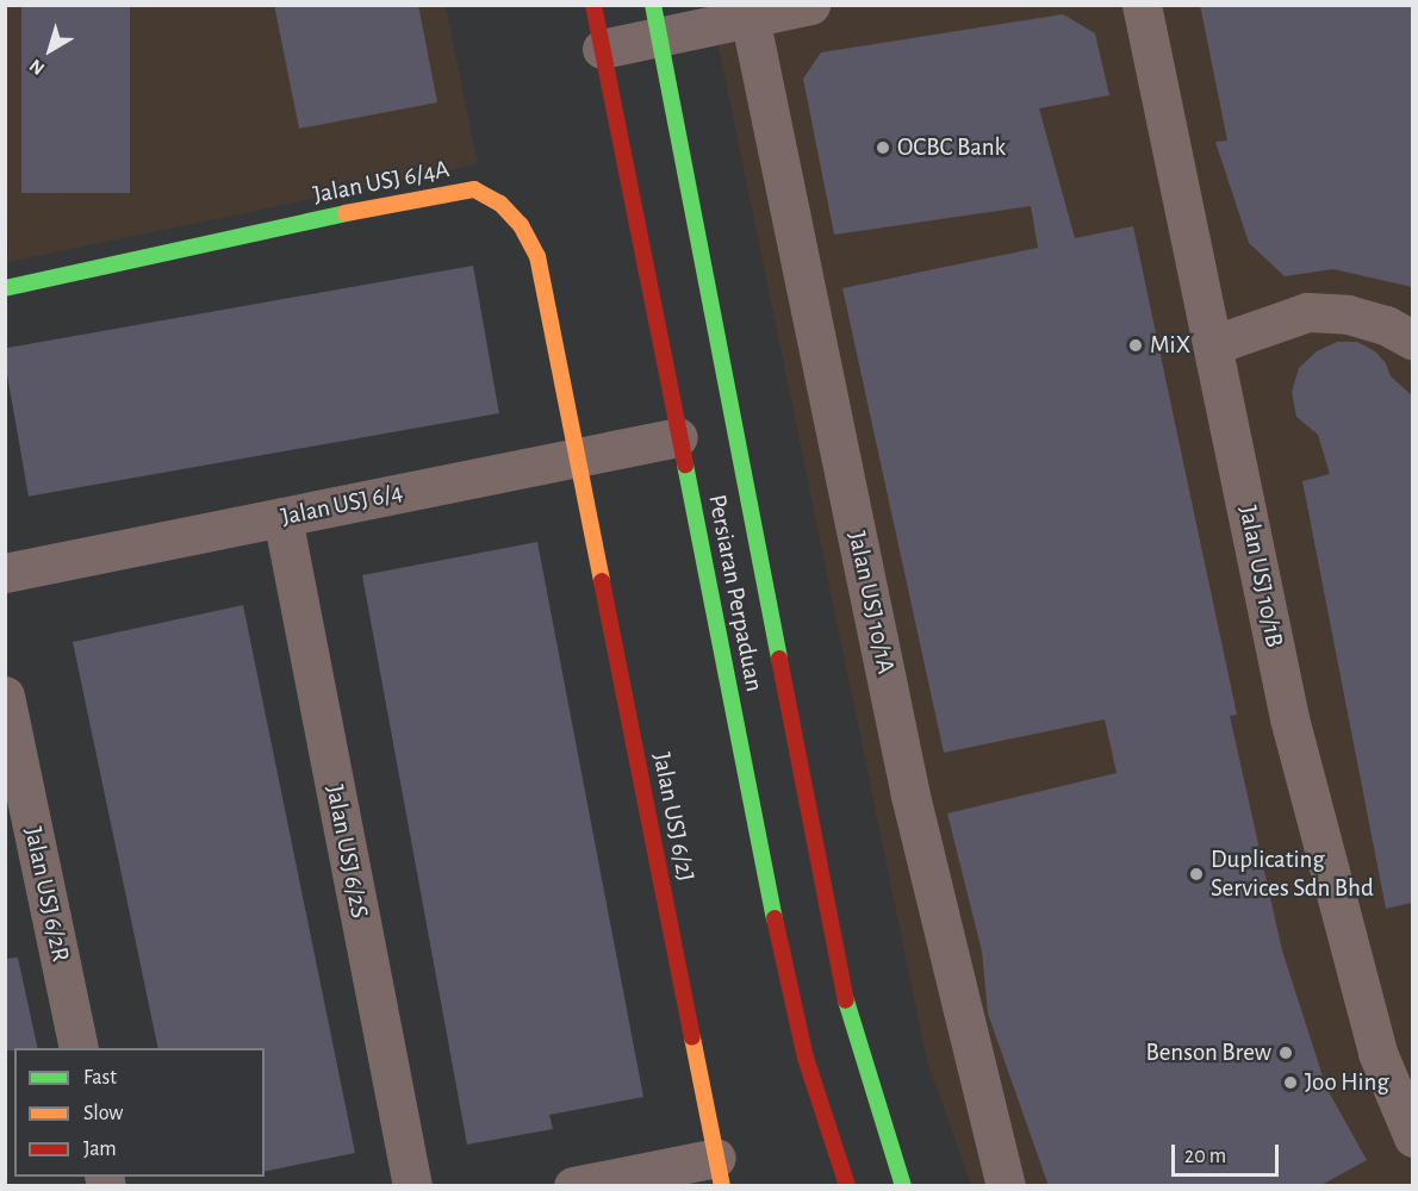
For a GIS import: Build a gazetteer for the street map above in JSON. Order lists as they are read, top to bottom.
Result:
{
  "streets": {
    "main road": ["Jalan USJ 6/4A", "Persiaran Perpaduan", "Jalan USJ 6/2J"],
    "street": [
      "Jalan USJ 6/4",
      "Jalan USJ 10/1B",
      "Jalan USJ 10/1A",
      "Jalan USJ 6/2S",
      "Jalan USJ 6/2R"
    ]
  },
  "crossings": [
    ["Jalan USJ 6/4A", "Jalan USJ 6/4"],
    ["Jalan USJ 6/4A", "Jalan USJ 6/2J"],
    ["Jalan USJ 6/4", "Persiaran Perpaduan"],
    ["Jalan USJ 6/4", "Jalan USJ 6/2J"],
    ["Jalan USJ 6/4", "Jalan USJ 6/2S"]
  ],
  "places": [
    "OCBC Bank",
    "MiX",
    "Duplicating Services Sdn Bhd",
    "Benson Brew",
    "Joo Hing"
  ],
  "legend": ["Fast", "Slow", "Jam"],
  "scale_bar": "20 m",
  "north": "bottom left"
}
